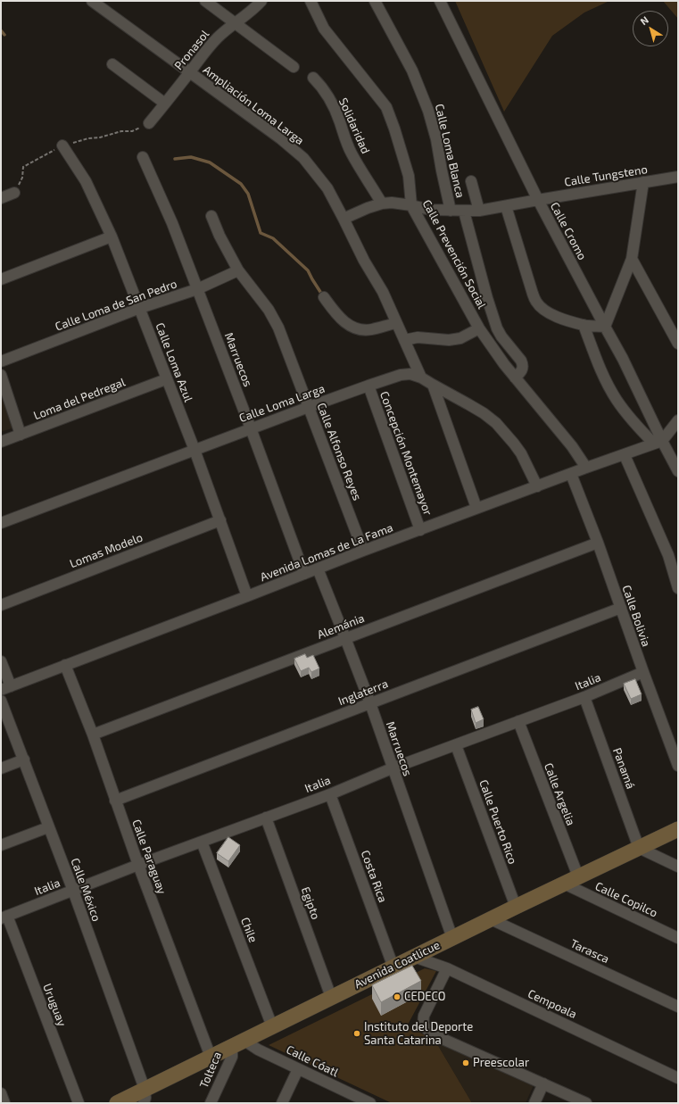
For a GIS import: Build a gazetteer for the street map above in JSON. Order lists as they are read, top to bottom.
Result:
{
  "streets": {
    "street": [
      "Pronasol",
      "Ampliación Loma Larga",
      "Solidaridad",
      "Calle Loma Blanca",
      "Calle Tungsteno",
      "Calle Cromo",
      "Calle Prevención Social",
      "Calle Loma de San Pedro",
      "Marruecos",
      "Calle Loma Azul",
      "Loma del Pedregal",
      "Calle Loma Larga",
      "Calle Alfonso Reyes",
      "Concepción Montemayor",
      "Lomas Modelo",
      "Avenida Lomas de La Fama",
      "Calle Bolivia",
      "Alemánia",
      "Italia",
      "Inglaterra",
      "Panamá",
      "Calle Argelia",
      "Calle Puerto Rico",
      "Calle Paraguay",
      "Costa Rica",
      "Calle México",
      "Calle Copilco",
      "Egipto",
      "Chile",
      "Tarasca",
      "Avenida Coatlicue",
      "Cempoala",
      "Uruguay",
      "Calle Cóatl",
      "Tolteca"
    ]
  },
  "crossings": [
    ["Pronasol", "Ampliación Loma Larga"],
    ["Ampliación Loma Larga", "Calle Loma Larga"],
    ["Calle Tungsteno", "Calle Cromo"],
    ["Calle Cromo", "Avenida Lomas de La Fama"],
    ["Calle Prevención Social", "Avenida Lomas de La Fama"],
    ["Calle Loma de San Pedro", "Marruecos"],
    ["Calle Loma de San Pedro", "Calle Loma Azul"],
    ["Calle Loma de San Pedro", "Calle Alfonso Reyes"],
    ["Marruecos", "Calle Loma Larga"],
    ["Marruecos", "Avenida Lomas de La Fama"],
    ["Marruecos", "Alemánia"],
    ["Marruecos", "Italia"],
    ["Marruecos", "Inglaterra"],
    ["Marruecos", "Avenida Coatlicue"],
    ["Calle Loma Azul", "Loma del Pedregal"],
    ["Calle Loma Azul", "Calle Loma Larga"],
    ["Calle Loma Azul", "Lomas Modelo"],
    ["Calle Loma Azul", "Avenida Lomas de La Fama"],
    ["Calle Loma Larga", "Calle Alfonso Reyes"],
    ["Calle Loma Larga", "Concepción Montemayor"],
    ["Calle Loma Larga", "Avenida Lomas de La Fama"],
    ["Calle Alfonso Reyes", "Avenida Lomas de La Fama"],
    ["Concepción Montemayor", "Avenida Lomas de La Fama"],
    ["Avenida Lomas de La Fama", "Calle Bolivia"],
    ["Avenida Lomas de La Fama", "Calle Paraguay"],
    ["Calle Bolivia", "Alemánia"],
    ["Calle Bolivia", "Italia"],
    ["Calle Bolivia", "Inglaterra"],
    ["Alemánia", "Calle Paraguay"],
    ["Italia", "Panamá"],
    ["Italia", "Calle Argelia"],
    ["Italia", "Calle Puerto Rico"],
    ["Italia", "Calle Paraguay"],
    ["Italia", "Costa Rica"],
    ["Italia", "Calle México"],
    ["Italia", "Egipto"],
    ["Italia", "Chile"],
    ["Italia", "Uruguay"],
    ["Inglaterra", "Calle Paraguay"],
    ["Panamá", "Avenida Coatlicue"],
    ["Calle Argelia", "Avenida Coatlicue"],
    ["Calle Puerto Rico", "Avenida Coatlicue"],
    ["Calle Paraguay", "Avenida Coatlicue"],
    ["Costa Rica", "Avenida Coatlicue"],
    ["Calle México", "Avenida Coatlicue"],
    ["Calle Copilco", "Avenida Coatlicue"],
    ["Egipto", "Avenida Coatlicue"],
    ["Chile", "Avenida Coatlicue"],
    ["Tarasca", "Avenida Coatlicue"],
    ["Avenida Coatlicue", "Cempoala"],
    ["Avenida Coatlicue", "Calle Cóatl"],
    ["Avenida Coatlicue", "Tolteca"],
    ["Calle Cóatl", "Tolteca"]
  ],
  "places": ["CEDECO", "Instituto del Deporte Santa Catarina", "Preescolar"],
  "north": "top left"
}
